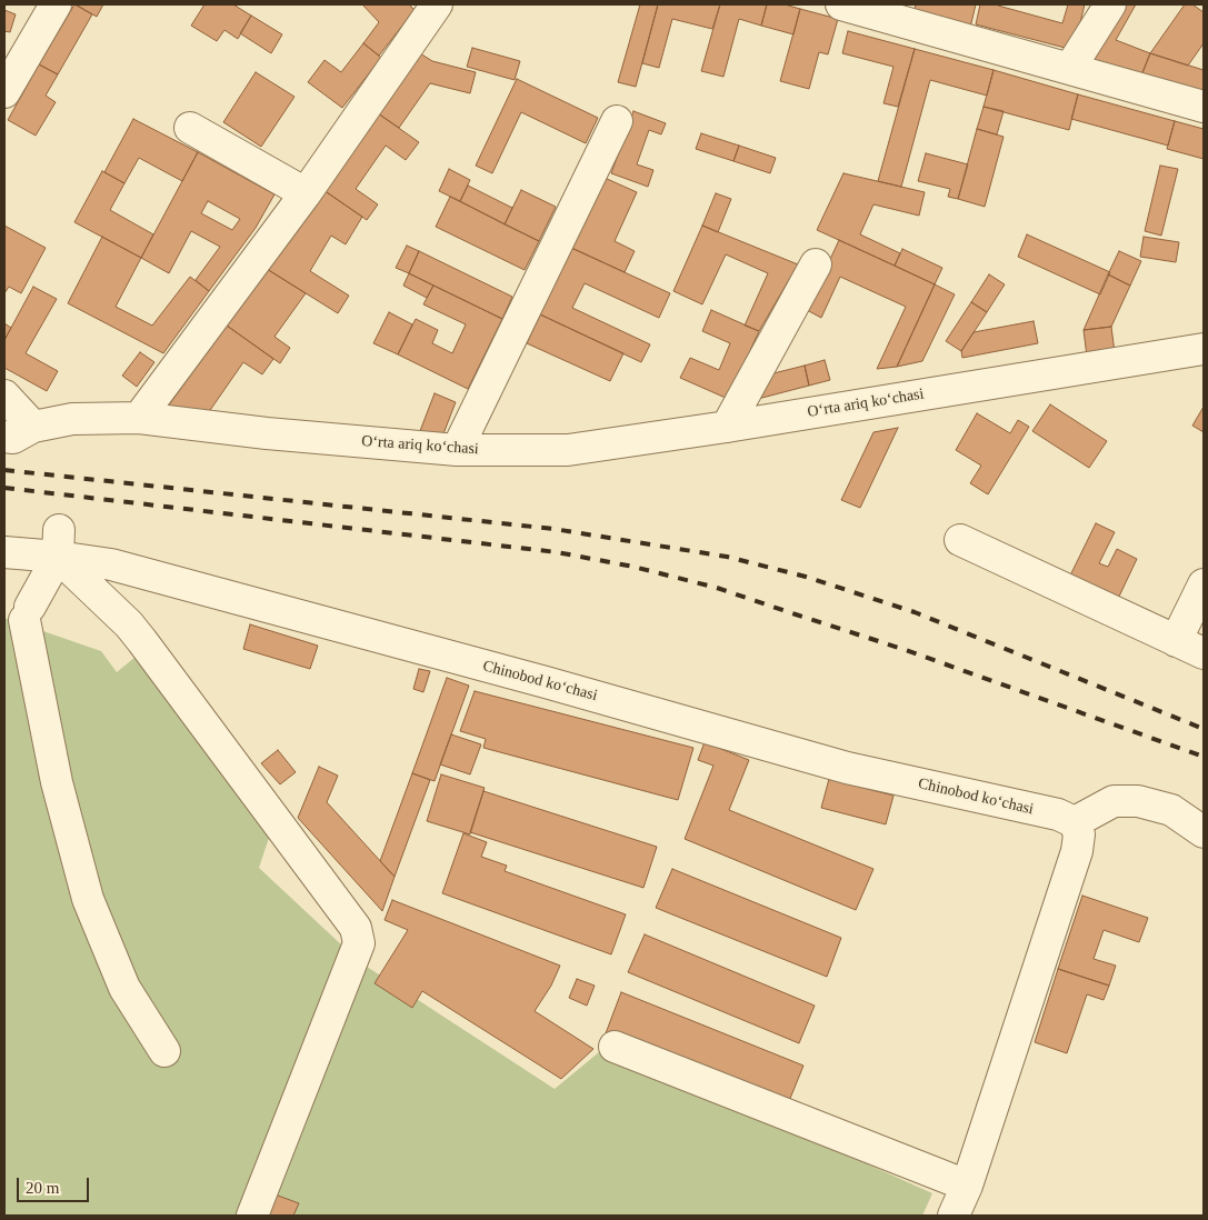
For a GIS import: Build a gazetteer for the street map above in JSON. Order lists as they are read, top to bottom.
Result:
{
  "streets": {
    "street": ["Oʻrta ariq koʻchasi", "Chinobod koʻchasi"]
  },
  "scale_bar": "20 m"
}
